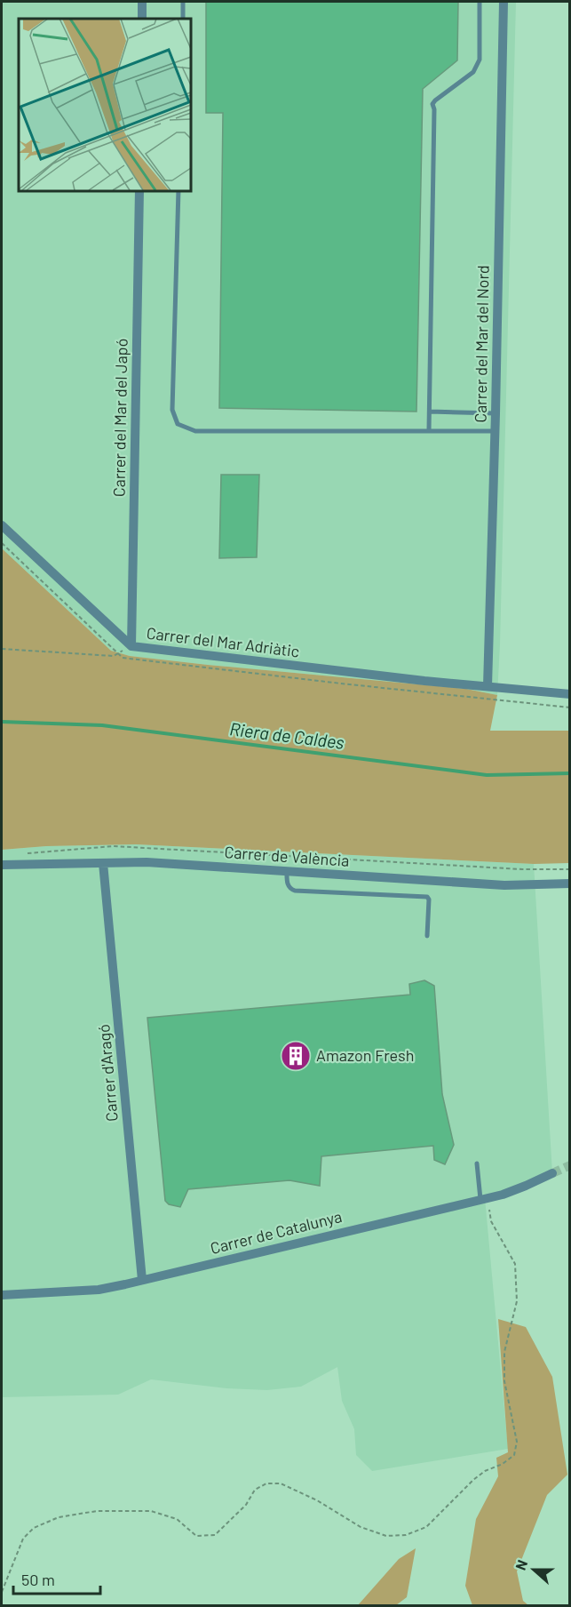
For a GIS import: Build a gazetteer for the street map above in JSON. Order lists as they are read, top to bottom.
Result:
{
  "streets": {
    "street": [
      "Carrer del Mar del Nord",
      "Carrer del Mar del Japó",
      "Carrer del Mar Adriàtic",
      "Carrer de València",
      "Carrer d'Aragó",
      "Carrer de Catalunya"
    ]
  },
  "crossings": [
    ["Carrer del Mar del Nord", "Carrer del Mar Adriàtic"],
    ["Carrer del Mar del Japó", "Carrer del Mar Adriàtic"],
    ["Carrer de València", "Carrer d'Aragó"],
    ["Carrer d'Aragó", "Carrer de Catalunya"]
  ],
  "water": ["Riera de Caldes"],
  "places": {
    "building": ["Amazon Fresh"]
  },
  "scale_bar": "50 m",
  "north": "left"
}
